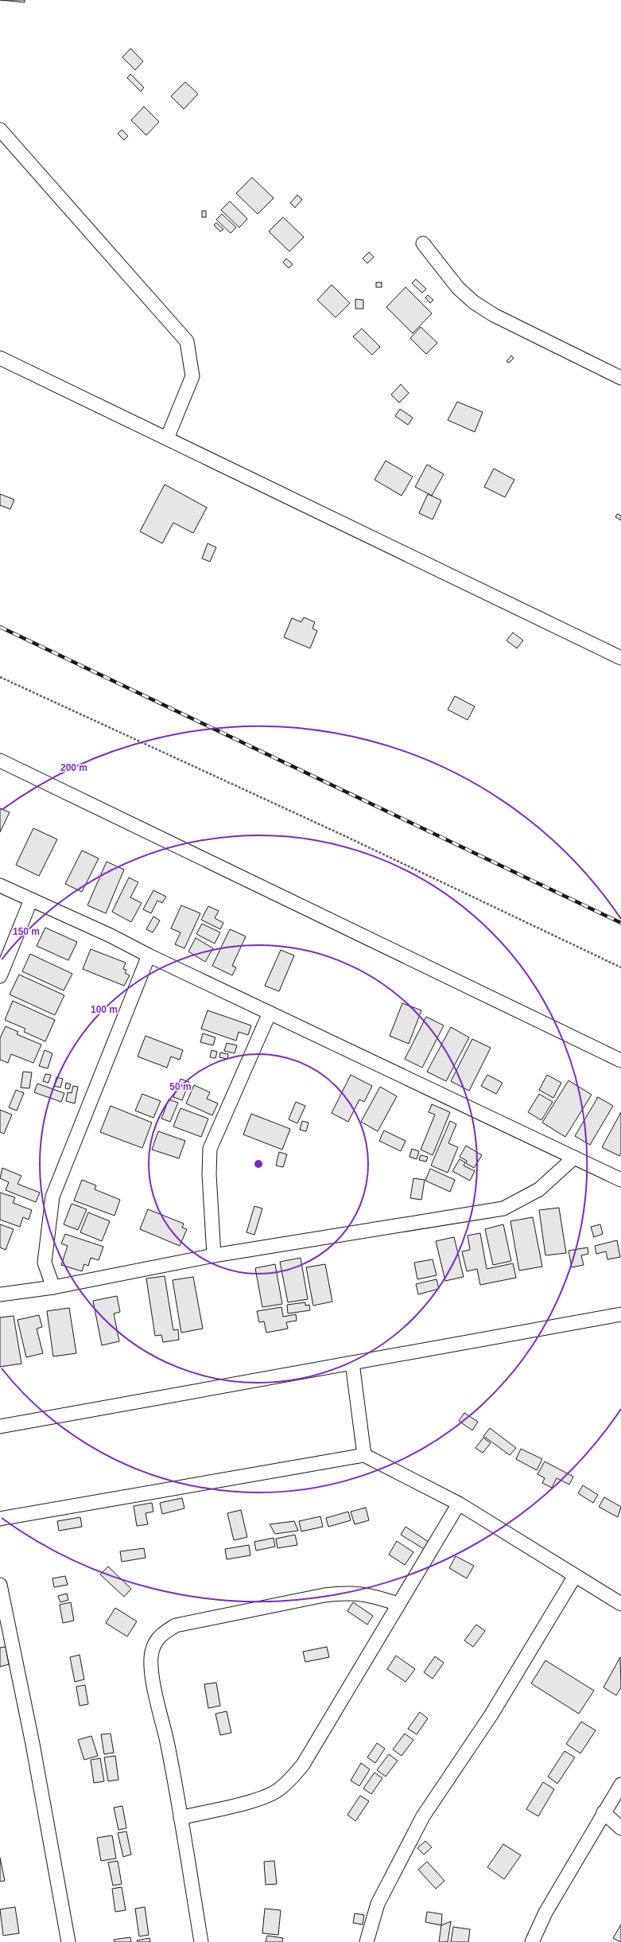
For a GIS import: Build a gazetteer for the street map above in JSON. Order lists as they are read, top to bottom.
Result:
{
  "rings": [
    "200 m",
    "150 m",
    "100 m",
    "50 m"
  ]
}
